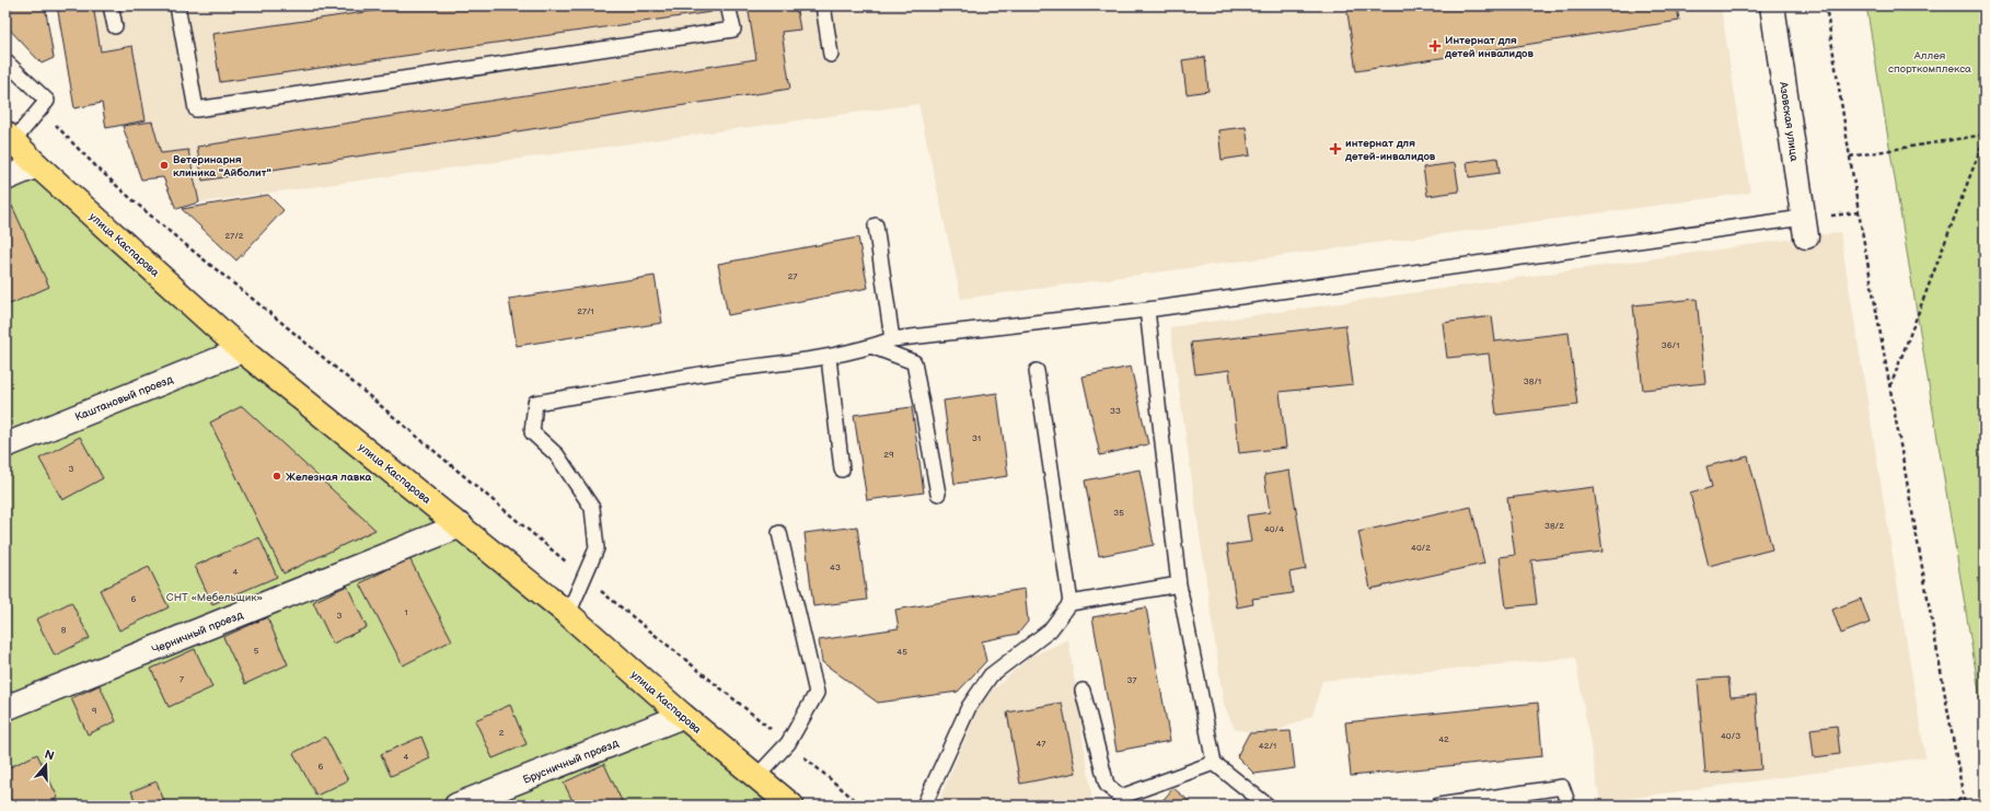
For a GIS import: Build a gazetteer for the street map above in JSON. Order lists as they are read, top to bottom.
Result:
{
  "streets": {
    "main road": ["улица Каспарова"],
    "street": [
      "Азовская улица",
      "Каштановый проезд",
      "Черничный проезд",
      "Брусничный проезд"
    ]
  },
  "crossings": [
    ["улица Каспарова", "Каштановый проезд"],
    ["улица Каспарова", "Черничный проезд"],
    ["улица Каспарова", "Брусничный проезд"]
  ],
  "parks": ["Аллея спорткомплекса", "СНТ «Мебельщик»"],
  "places": {
    "health": ["Интернат для детей инвалидов", "интернат для детей-инвалидов"],
    "other": ["Ветеринарня клиника \"Айболит\"", "Железная лавка"]
  },
  "house_numbers": [
    "27/2",
    "27",
    "27/1",
    "36/1",
    "38/1",
    "33",
    "31",
    "29",
    "3",
    "35",
    "38/2",
    "40/4",
    "40/2",
    "43",
    "4",
    "6",
    "1",
    "3",
    "8",
    "5",
    "45",
    "7",
    "37",
    "9",
    "2",
    "40/3",
    "42",
    "47",
    "42/1",
    "4",
    "6"
  ],
  "north": "top"
}
